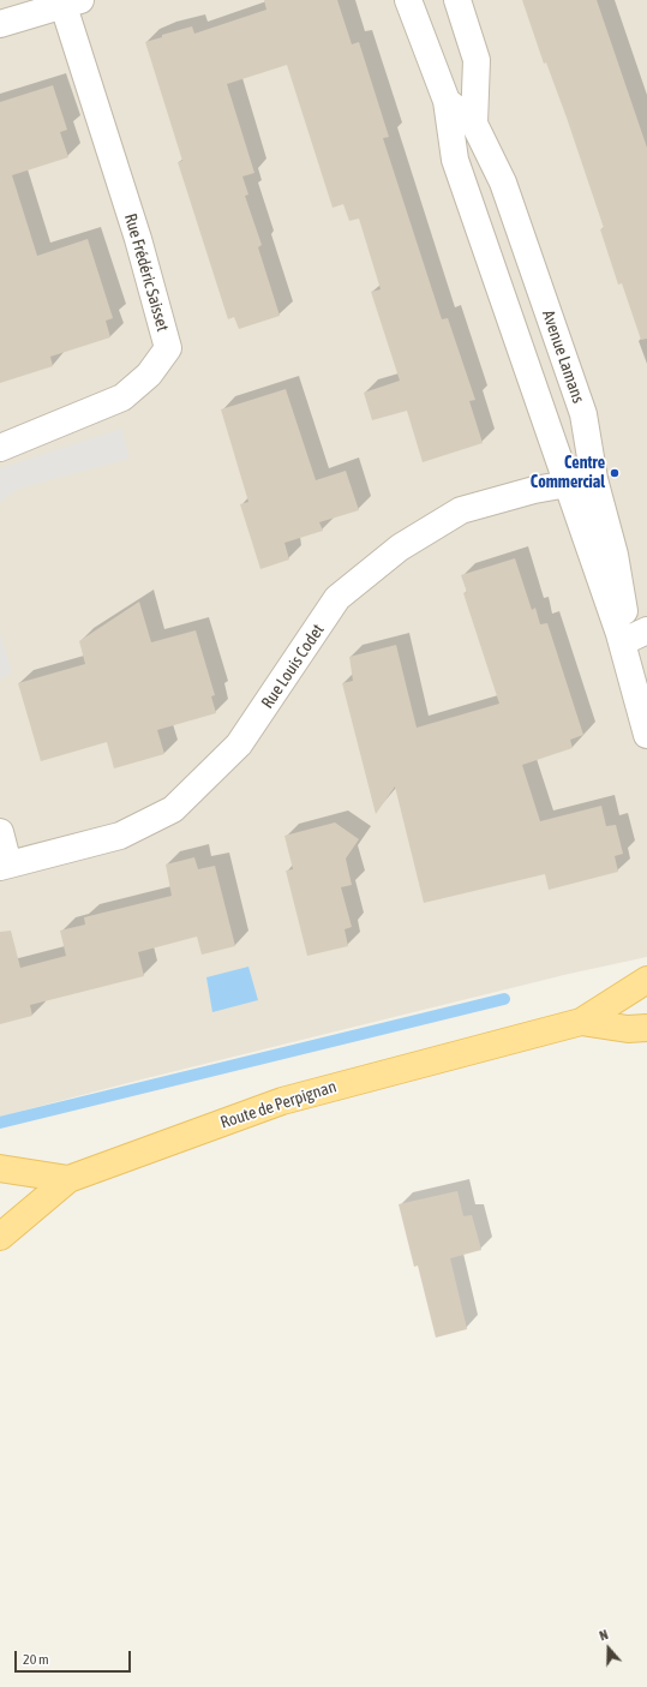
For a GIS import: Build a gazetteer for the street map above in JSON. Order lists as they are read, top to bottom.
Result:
{
  "streets": {
    "main road": ["Route de Perpignan"],
    "street": ["Rue Frédéric Saisset", "Avenue Lamans", "Rue Louis Codet"]
  },
  "crossings": [
    ["Avenue Lamans", "Rue Louis Codet"]
  ],
  "places": ["Centre Commercial"],
  "scale_bar": "20 m",
  "north": "top"
}
